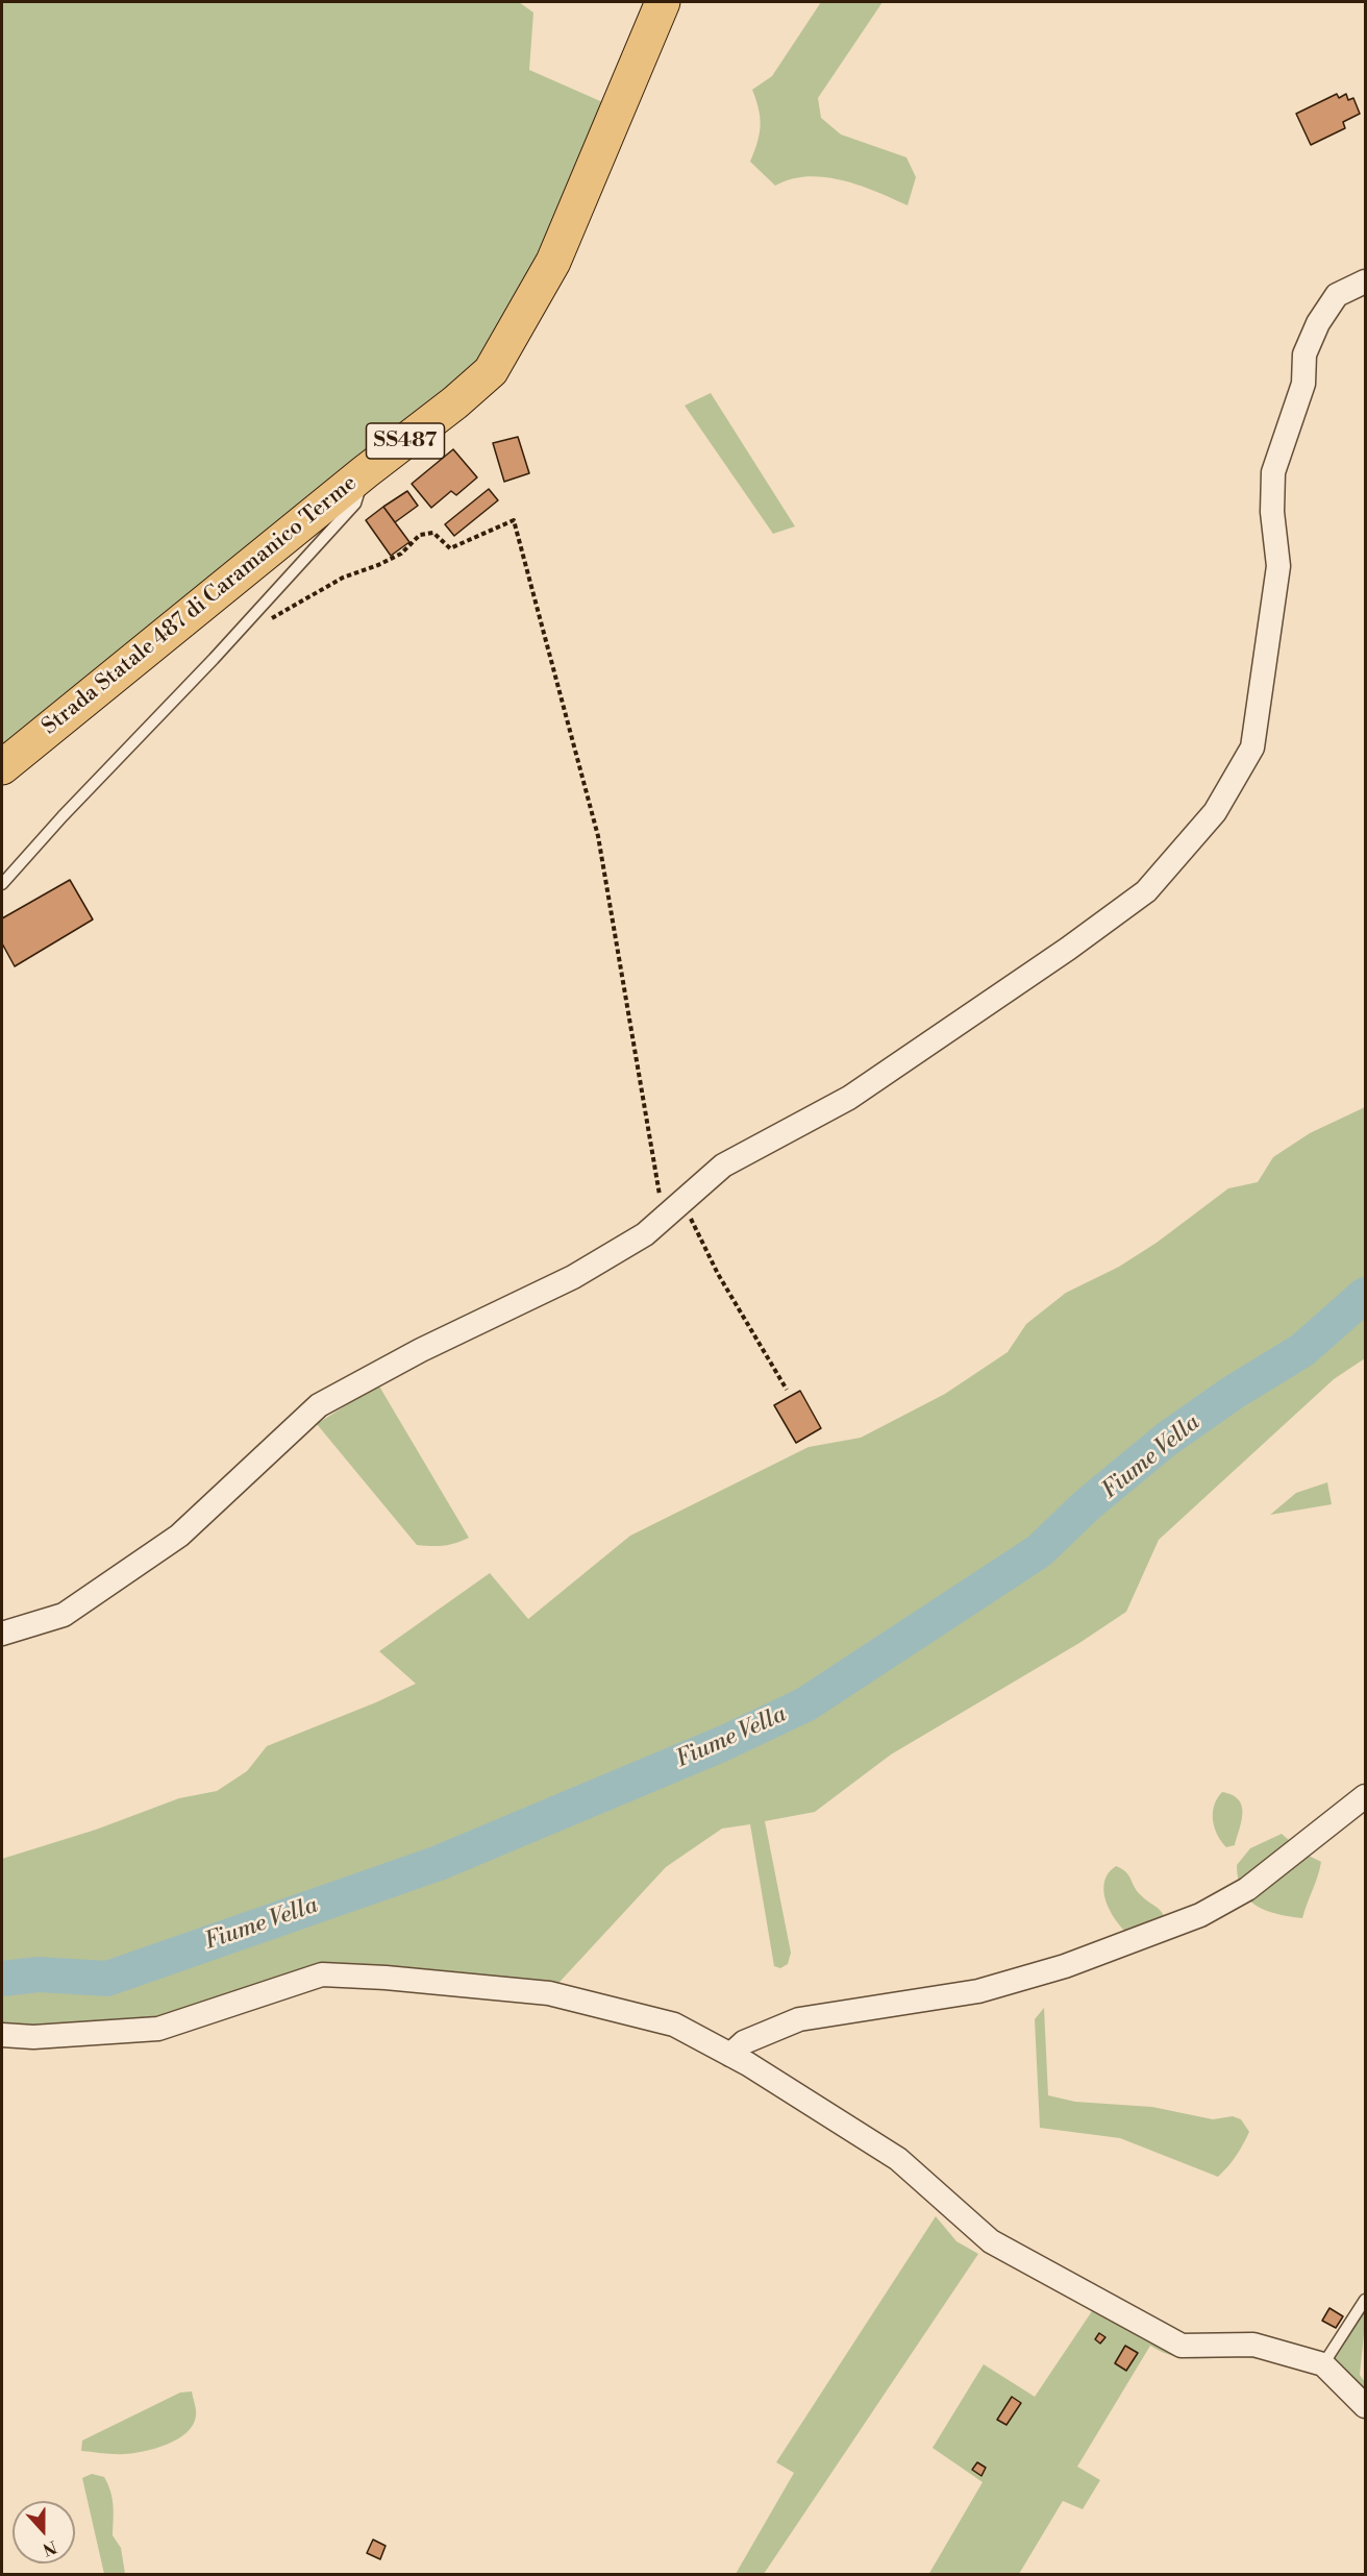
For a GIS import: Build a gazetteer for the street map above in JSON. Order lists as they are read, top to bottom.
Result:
{
  "streets": {
    "main road": ["SS487", "Strada Statale 487 di Caramanico Terme"]
  },
  "water": ["Fiume Vella"],
  "north": "bottom"
}
